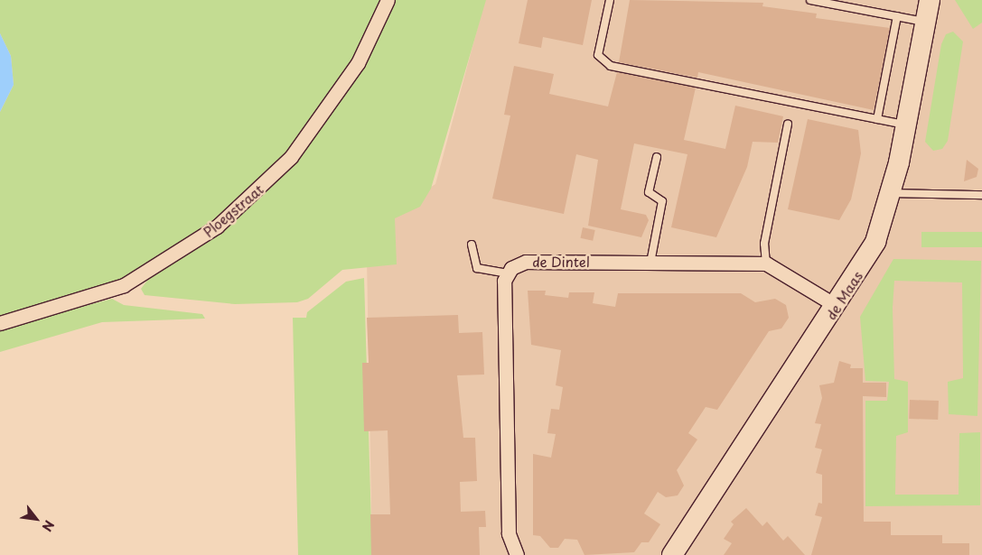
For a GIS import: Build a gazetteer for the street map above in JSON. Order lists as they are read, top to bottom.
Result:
{
  "streets": {
    "street": ["Ploegstraat", "de Dintel", "de Maas"]
  },
  "north": "bottom right"
}
